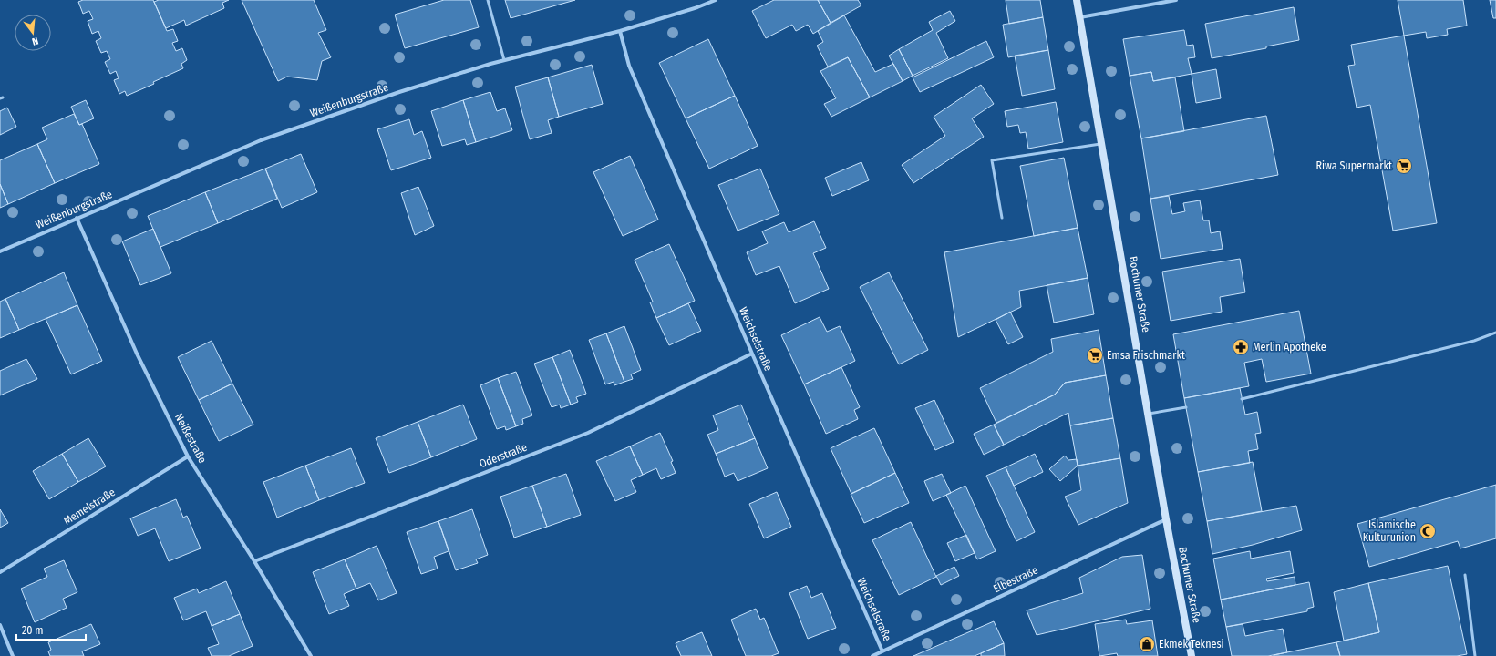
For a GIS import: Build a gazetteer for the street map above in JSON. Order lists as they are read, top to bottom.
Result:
{
  "streets": {
    "main road": ["Bochumer Straße"],
    "street": [
      "Weißenburgstraße",
      "Weichselstraße",
      "Neißestraße",
      "Oderstraße",
      "Memelstraße",
      "Elbestraße"
    ]
  },
  "crossings": [
    ["Weißenburgstraße", "Weichselstraße"],
    ["Weißenburgstraße", "Neißestraße"],
    ["Bochumer Straße", "Elbestraße"],
    ["Weichselstraße", "Oderstraße"],
    ["Weichselstraße", "Elbestraße"],
    ["Neißestraße", "Oderstraße"],
    ["Neißestraße", "Memelstraße"]
  ],
  "places": {
    "supermarket": ["Riwa Supermarkt", "Emsa Frischmarkt"],
    "pharmacy": ["Merlin Apotheke"],
    "mosque": ["Islamische Kulturunion"],
    "shop": ["Ekmek Teknesi"]
  },
  "scale_bar": "20 m",
  "north": "bottom"
}
